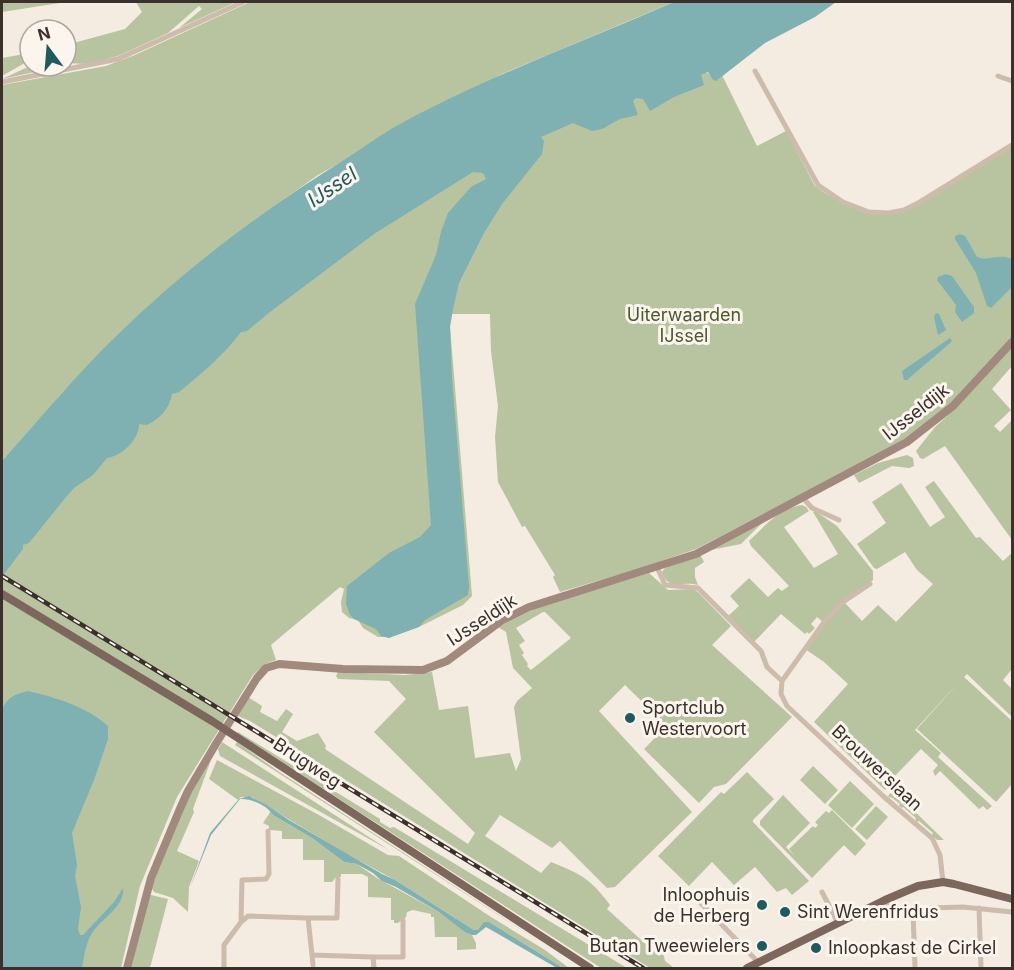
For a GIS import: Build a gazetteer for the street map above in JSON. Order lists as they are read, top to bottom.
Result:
{
  "streets": {
    "main road": ["Brugweg"],
    "street": ["IJsseldijk", "Brouwerslaan"]
  },
  "crossings": [
    ["IJsseldijk", "Brouwerslaan"]
  ],
  "water": ["IJssel"],
  "parks": ["Uiterwaarden IJssel"],
  "places": [
    "Sportclub Westervoort",
    "Inloophuis de Herberg",
    "Sint Werenfridus",
    "Butan Tweewielers",
    "Inloopkast de Cirkel"
  ],
  "north": "top"
}
